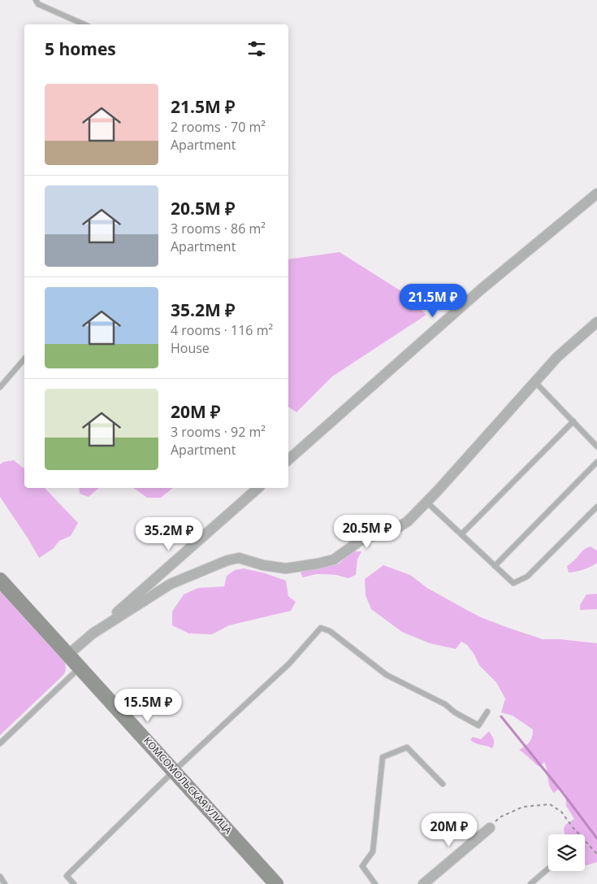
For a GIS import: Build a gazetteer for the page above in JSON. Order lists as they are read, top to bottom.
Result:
{
  "streets": {
    "main road": ["КОМСОМОЛЬСКАЯ УЛИЦА"]
  },
  "page": {
    "heading": "5 homes",
    "list": [
      {
        "name": "21.5M ₽",
        "note": "2 rooms · 70 m² · Apartment"
      },
      {
        "name": "20.5M ₽",
        "note": "3 rooms · 86 m² · Apartment"
      },
      {
        "name": "35.2M ₽",
        "note": "4 rooms · 116 m² · House"
      },
      {
        "name": "20M ₽",
        "note": "3 rooms · 92 m² · Apartment"
      }
    ],
    "price": [
      "21.5M ₽",
      "20.5M ₽",
      "35.2M ₽",
      "15.5M ₽",
      "20M ₽"
    ]
  }
}
